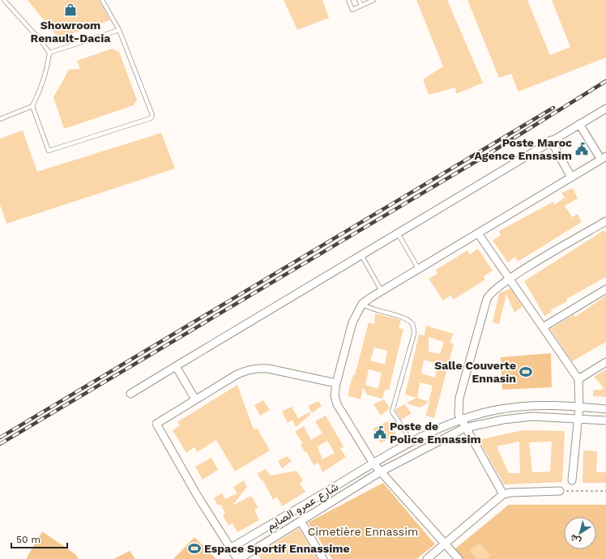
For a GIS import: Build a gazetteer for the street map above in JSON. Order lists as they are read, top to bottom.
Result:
{
  "streets": {
    "street": ["شارع عمرو الصايم"]
  },
  "parks": ["Cimetière Ennassim"],
  "places": {
    "shop": ["Showroom Renault-Dacia"],
    "public building": ["Poste Maroc Agence Ennassim", "Poste de Police Ennassim"],
    "sports": ["Salle Couverte Ennasin", "Espace Sportif Ennassime"]
  },
  "scale_bar": "50 m",
  "north": "bottom left"
}
